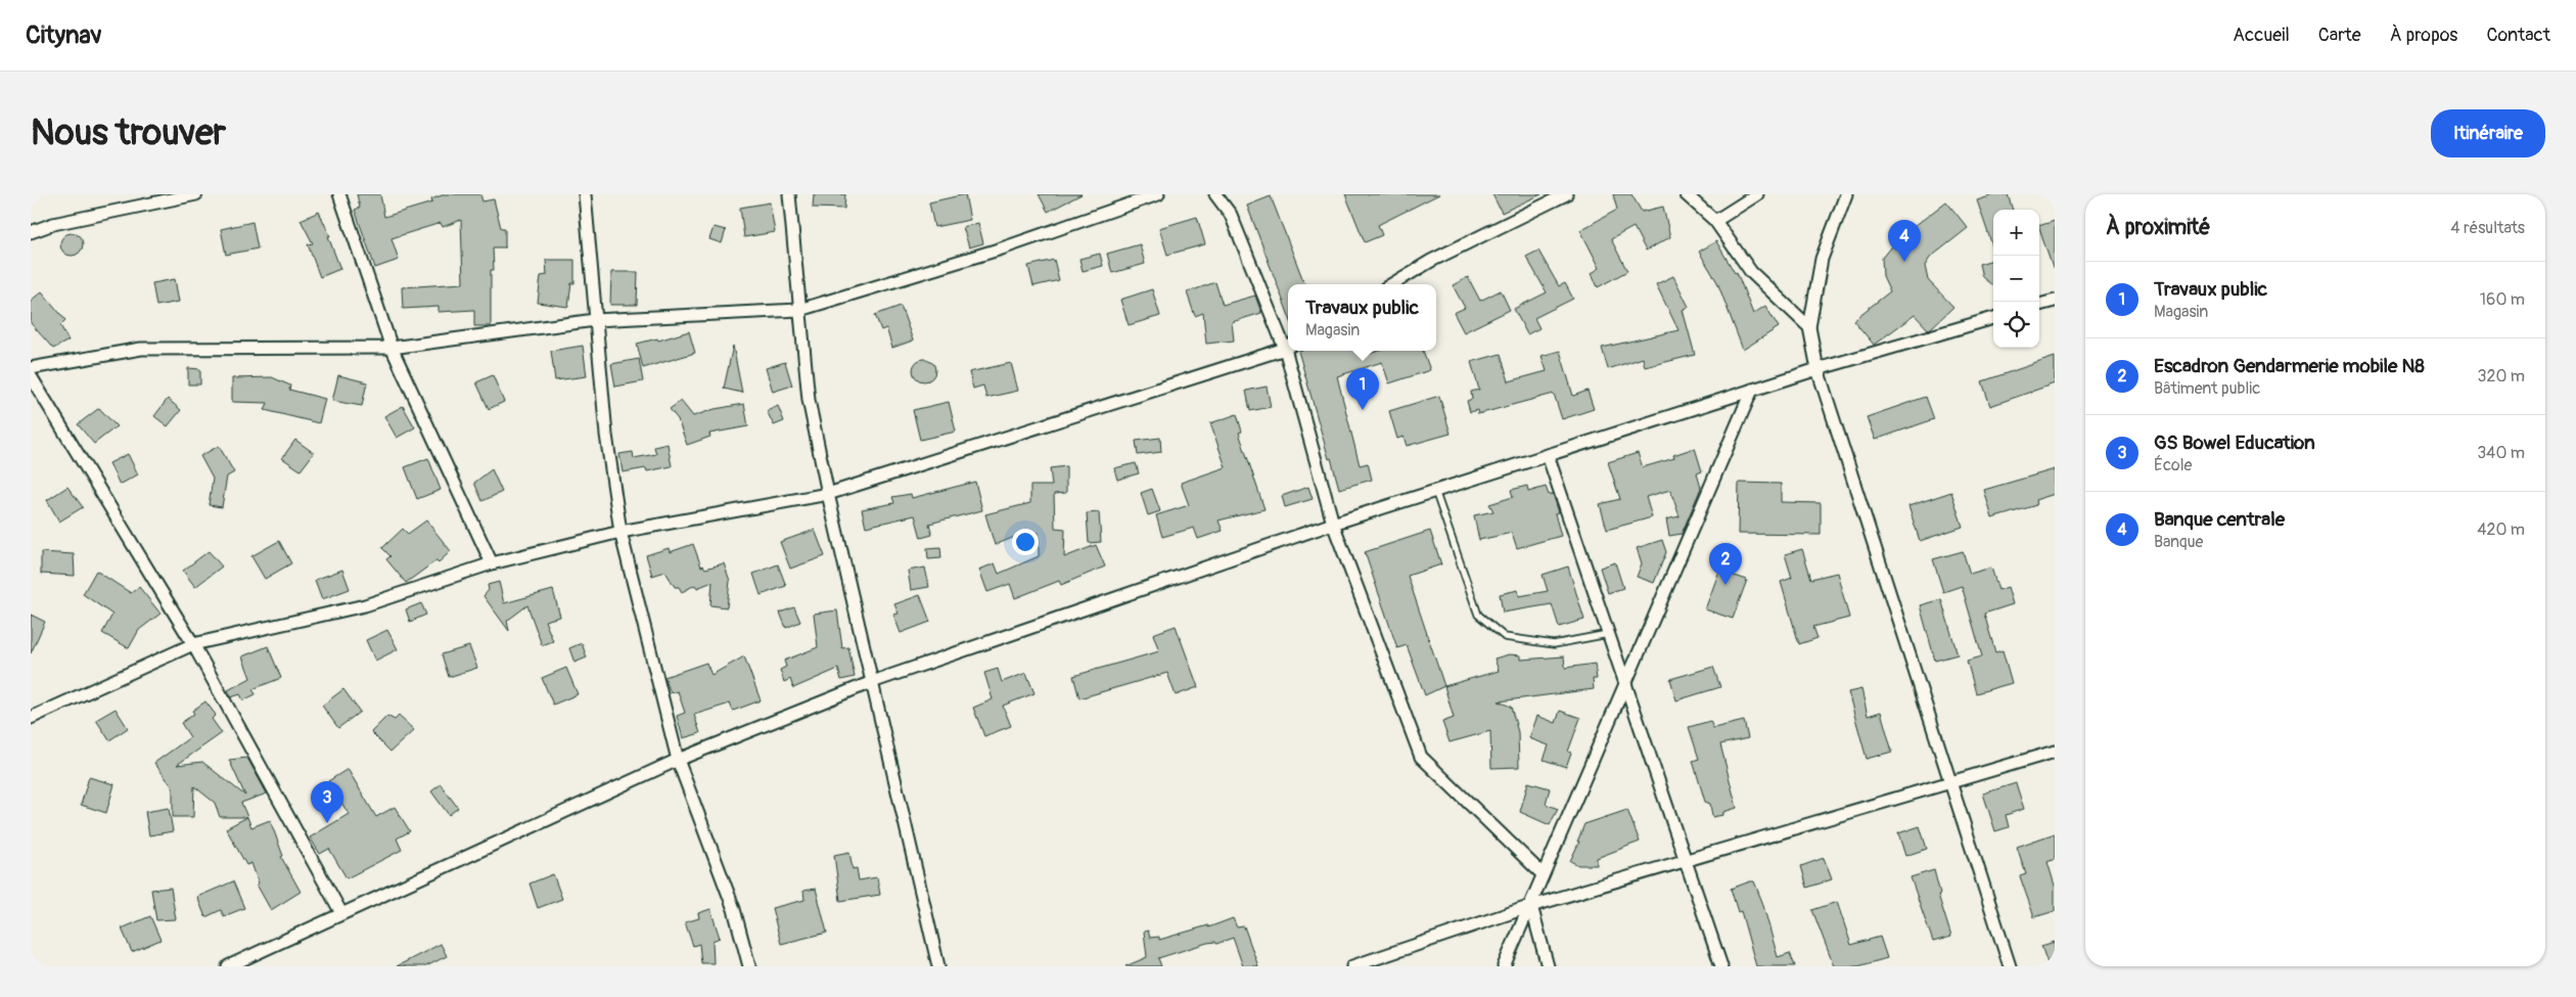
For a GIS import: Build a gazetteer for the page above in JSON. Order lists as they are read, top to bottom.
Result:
{
  "page": {
    "header": "Citynav",
    "nav": [
      "Accueil",
      "Carte",
      "À propos",
      "Contact"
    ],
    "buttons": "Itinéraire",
    "title": "Nous trouver",
    "heading": ["À proximité", "4 résultats"],
    "map_buttons": ["+", "−"],
    "pins": [
      "4",
      "1",
      "2",
      "3"
    ],
    "list": [
      {
        "mark": "1",
        "name": "Travaux public",
        "note": "Magasin",
        "value": "160 m"
      },
      {
        "mark": "2",
        "name": "Escadron Gendarmerie mobile N8",
        "note": "Bâtiment public",
        "value": "320 m"
      },
      {
        "mark": "3",
        "name": "GS Bowel Education",
        "note": "École",
        "value": "340 m"
      },
      {
        "mark": "4",
        "name": "Banque centrale",
        "note": "Banque",
        "value": "420 m"
      }
    ],
    "popup": ["Travaux public", "Magasin"]
  }
}
